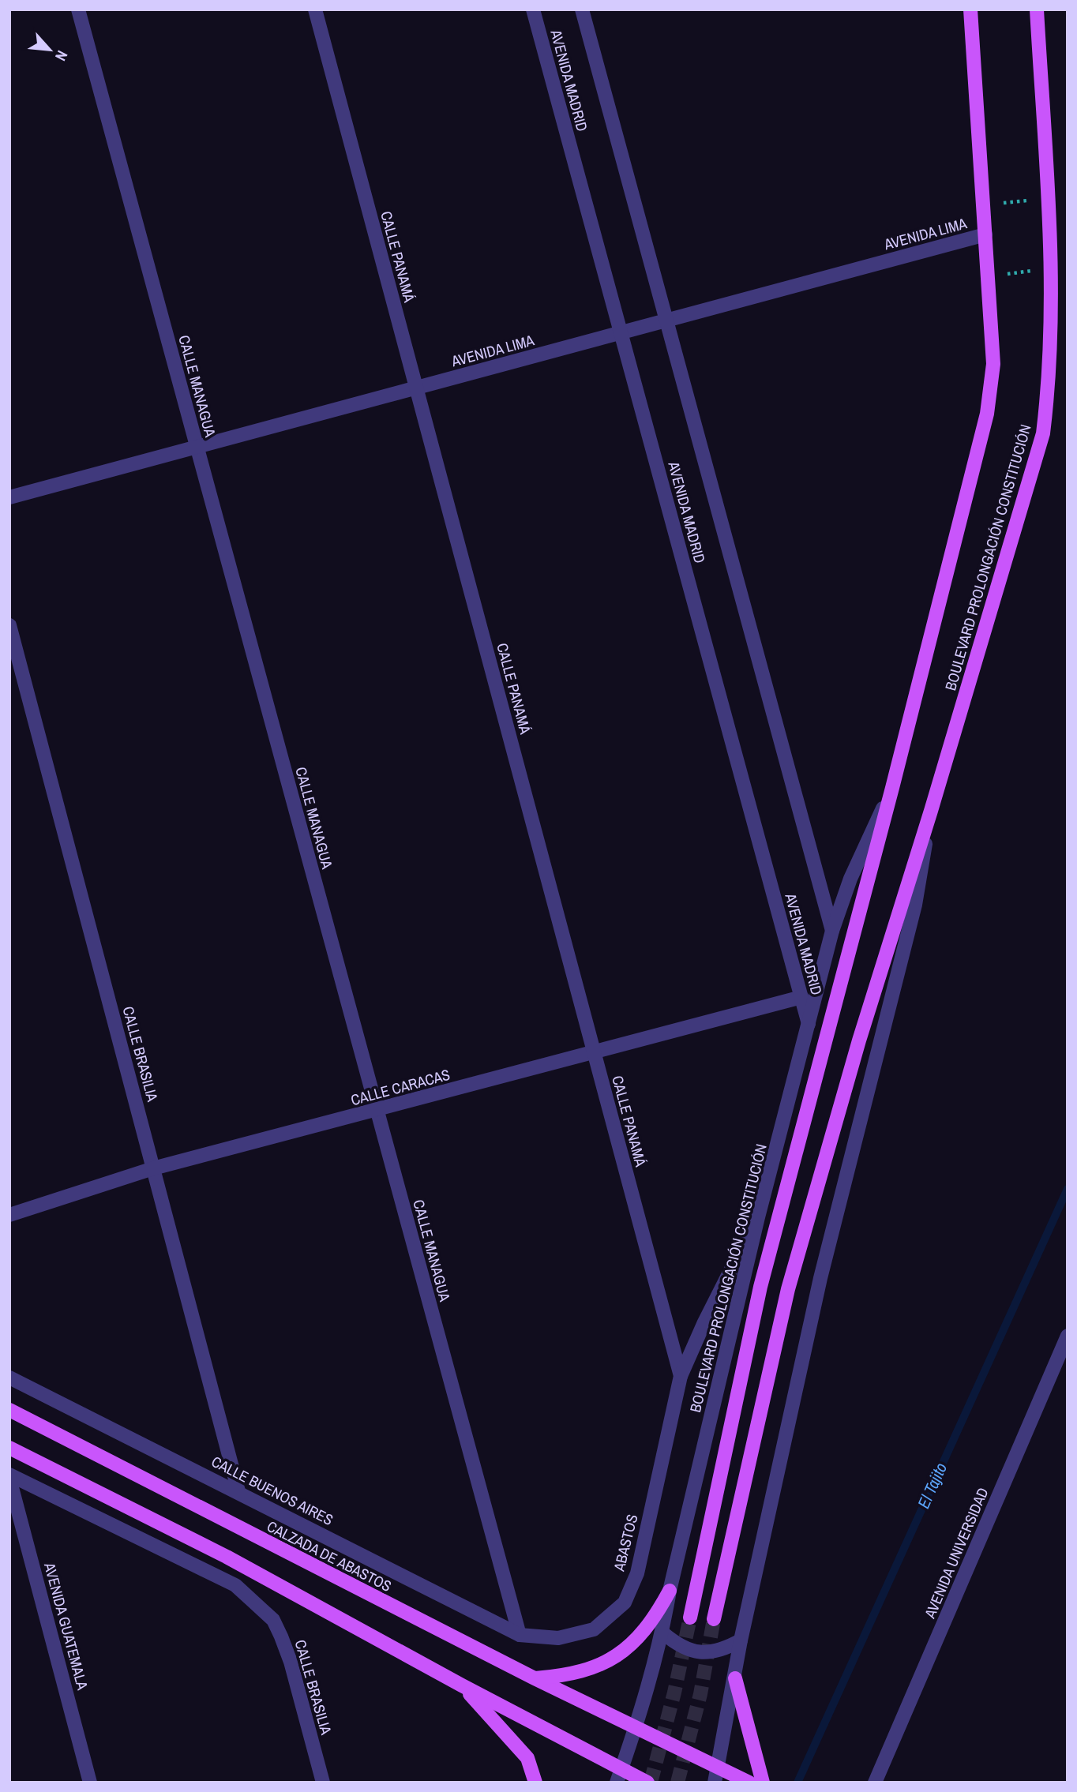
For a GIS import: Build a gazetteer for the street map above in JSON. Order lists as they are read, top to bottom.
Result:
{
  "streets": {
    "main road": ["BOULEVARD PROLONGACIÓN CONSTITUCIÓN", "CALZADA DE ABASTOS"],
    "street": [
      "AVENIDA MADRID",
      "AVENIDA LIMA",
      "CALLE PANAMÁ",
      "CALLE MANAGUA",
      "CALLE BRASILIA",
      "CALLE CARACAS",
      "CALLE BUENOS AIRES",
      "ABASTOS",
      "AVENIDA UNIVERSIDAD",
      "AVENIDA GUATEMALA"
    ]
  },
  "crossings": [
    ["AVENIDA MADRID", "AVENIDA LIMA"],
    ["AVENIDA MADRID", "BOULEVARD PROLONGACIÓN CONSTITUCIÓN"],
    ["AVENIDA MADRID", "CALLE CARACAS"],
    ["AVENIDA LIMA", "CALLE PANAMÁ"],
    ["AVENIDA LIMA", "CALLE MANAGUA"],
    ["AVENIDA LIMA", "BOULEVARD PROLONGACIÓN CONSTITUCIÓN"],
    ["CALLE PANAMÁ", "CALLE CARACAS"],
    ["CALLE PANAMÁ", "ABASTOS"],
    ["CALLE MANAGUA", "CALLE CARACAS"],
    ["CALLE MANAGUA", "CALLE BUENOS AIRES"],
    ["CALLE MANAGUA", "ABASTOS"],
    ["BOULEVARD PROLONGACIÓN CONSTITUCIÓN", "ABASTOS"],
    ["BOULEVARD PROLONGACIÓN CONSTITUCIÓN", "CALZADA DE ABASTOS"],
    ["CALLE BRASILIA", "CALLE CARACAS"],
    ["CALLE BRASILIA", "CALLE BUENOS AIRES"],
    ["CALLE BUENOS AIRES", "ABASTOS"]
  ],
  "water": ["El Tajito"],
  "north": "bottom right"
}
